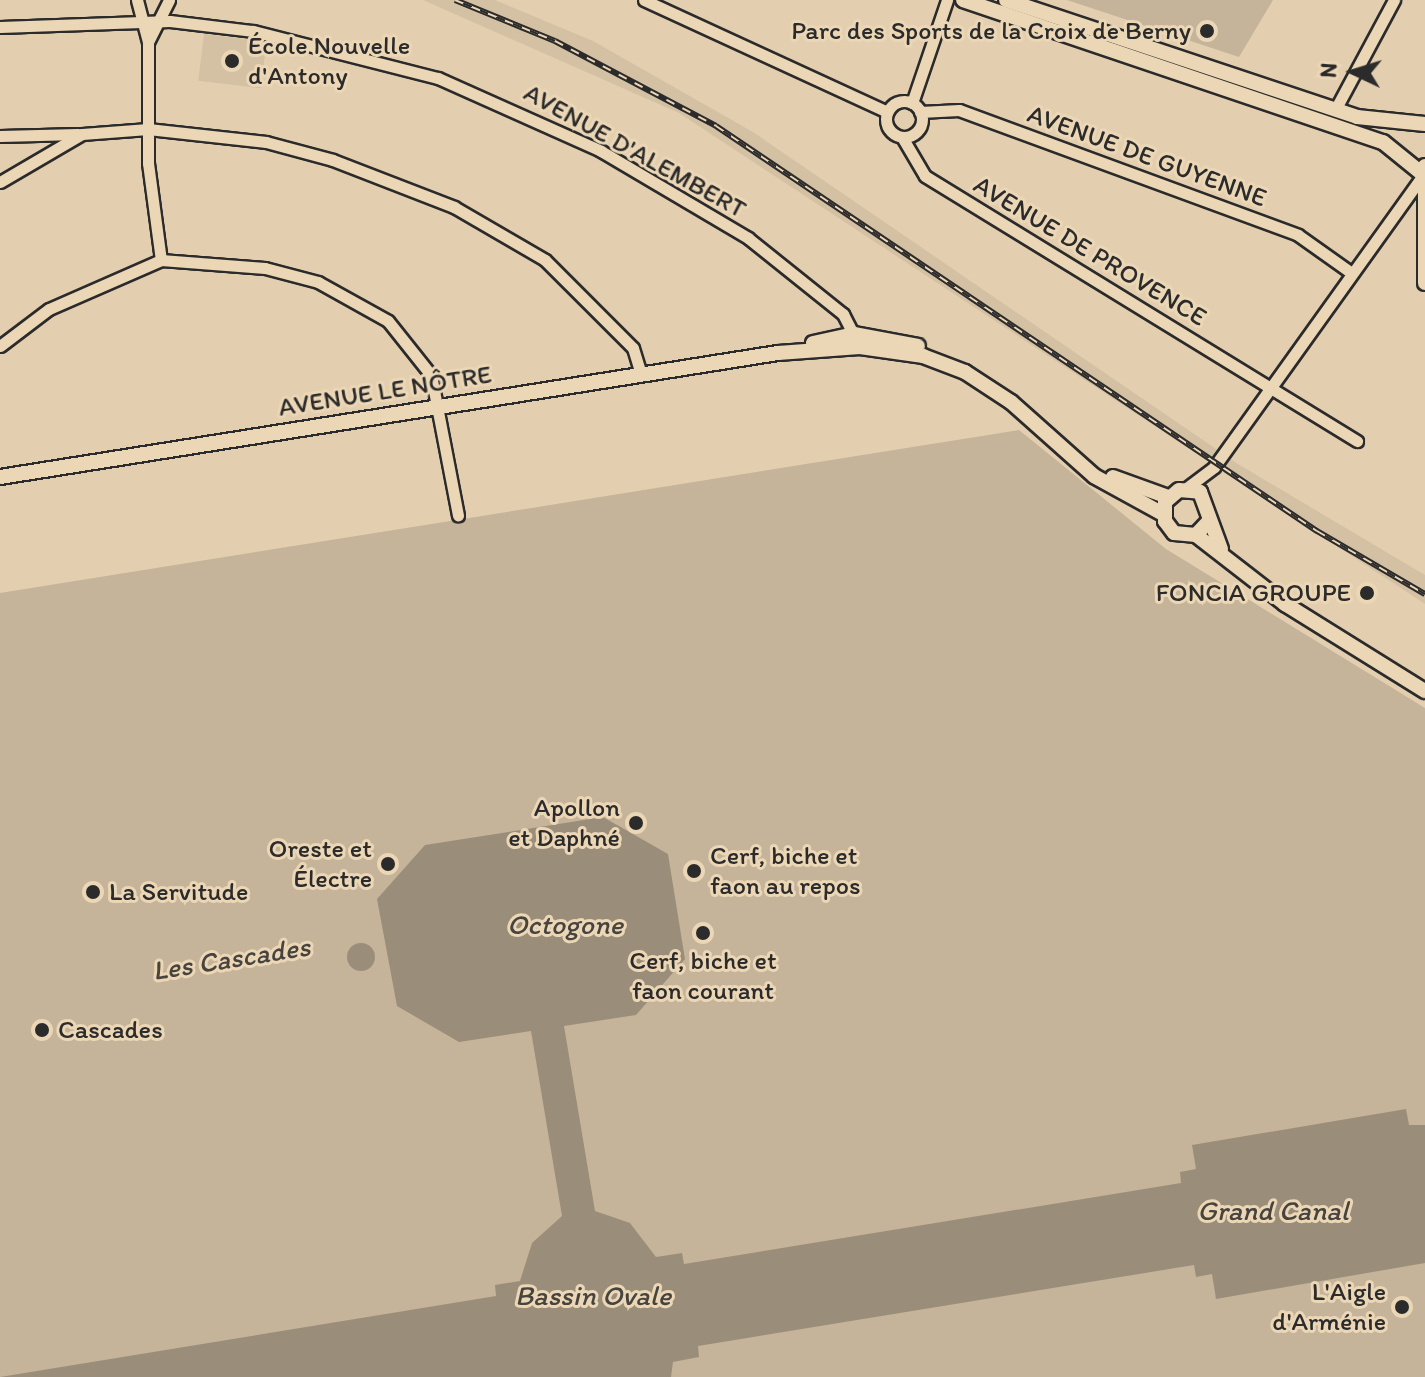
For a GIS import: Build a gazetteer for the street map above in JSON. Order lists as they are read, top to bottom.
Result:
{
  "streets": {
    "main road": ["AVENUE LE NÔTRE"],
    "street": ["AVENUE D'ALEMBERT", "AVENUE DE GUYENNE", "AVENUE DE PROVENCE"]
  },
  "crossings": [
    ["AVENUE D'ALEMBERT", "AVENUE LE NÔTRE"],
    ["AVENUE DE GUYENNE", "AVENUE DE PROVENCE"]
  ],
  "water": [
    "Octogone",
    "Les Cascades",
    "Grand Canal",
    "Bassin Ovale"
  ],
  "places": [
    "Parc des Sports de la Croix de Berny",
    "École Nouvelle d'Antony",
    "FONCIA GROUPE",
    "Apollon et Daphné",
    "Oreste et Électre",
    "Cerf, biche et faon au repos",
    "La Servitude",
    "Cerf, biche et faon courant",
    "Cascades",
    "L'Aigle d'Arménie"
  ],
  "north": "left"
}
